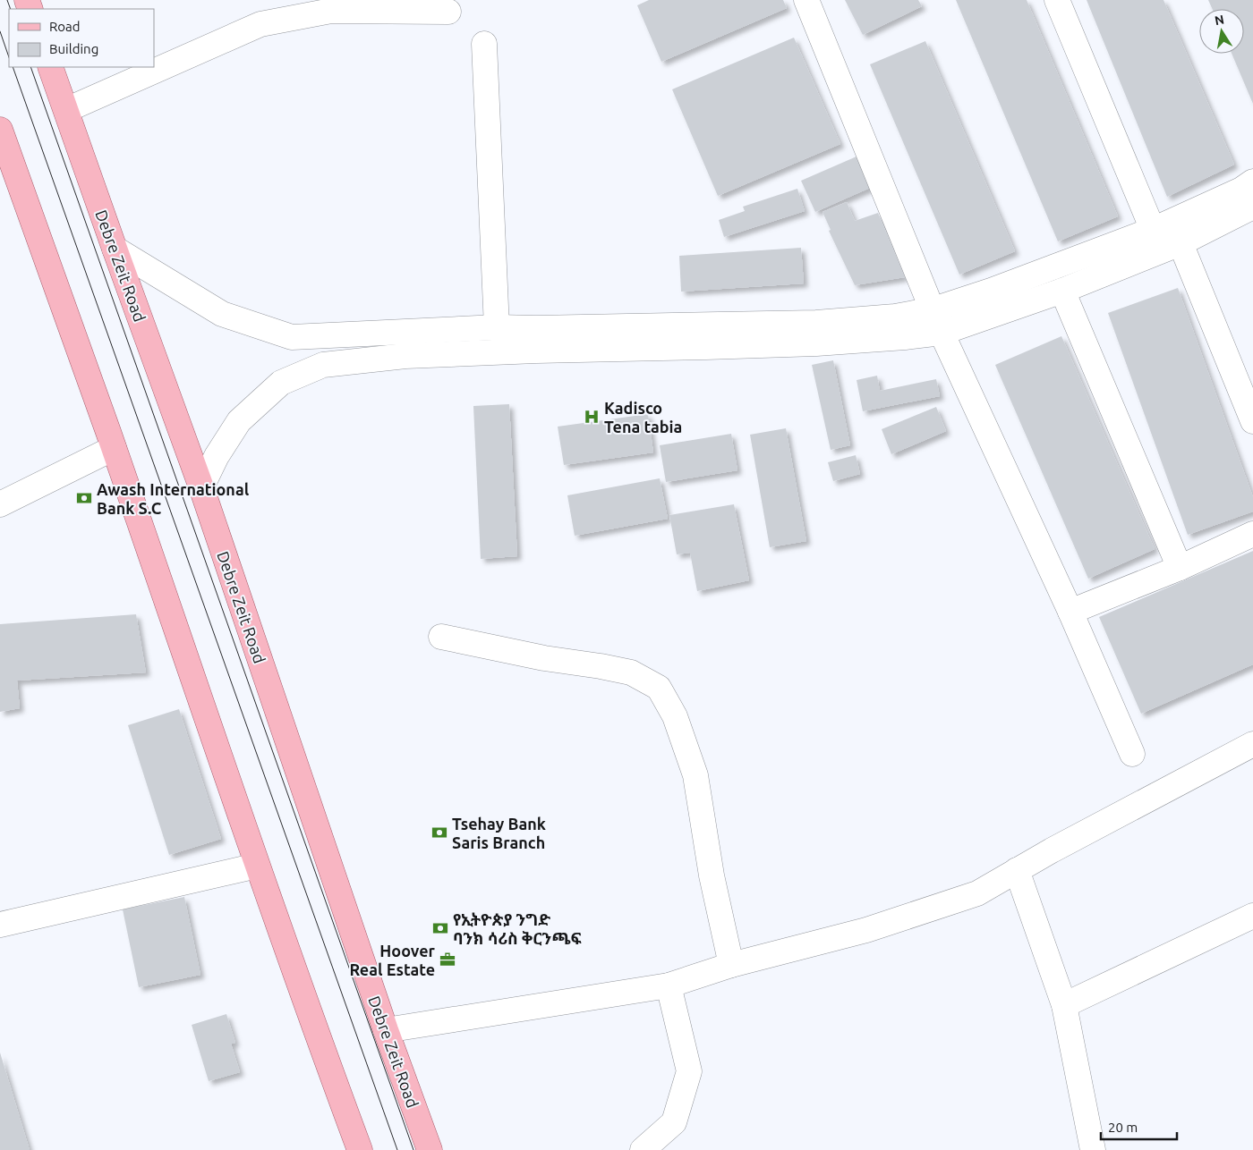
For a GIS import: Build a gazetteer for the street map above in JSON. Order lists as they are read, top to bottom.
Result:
{
  "streets": {
    "main road": ["Debre Zeit Road"]
  },
  "places": {
    "hospital": ["Kadisco Tena tabia"],
    "bank": ["Awash International Bank S.C", "Tsehay Bank Saris Branch", "የኢትዮጵያ ንግድ ባንክ ሳሪስ ቅርንጫፍ"],
    "office": ["Hoover Real Estate"]
  },
  "legend": ["Road", "Building"],
  "scale_bar": "20 m",
  "north": "top"
}
